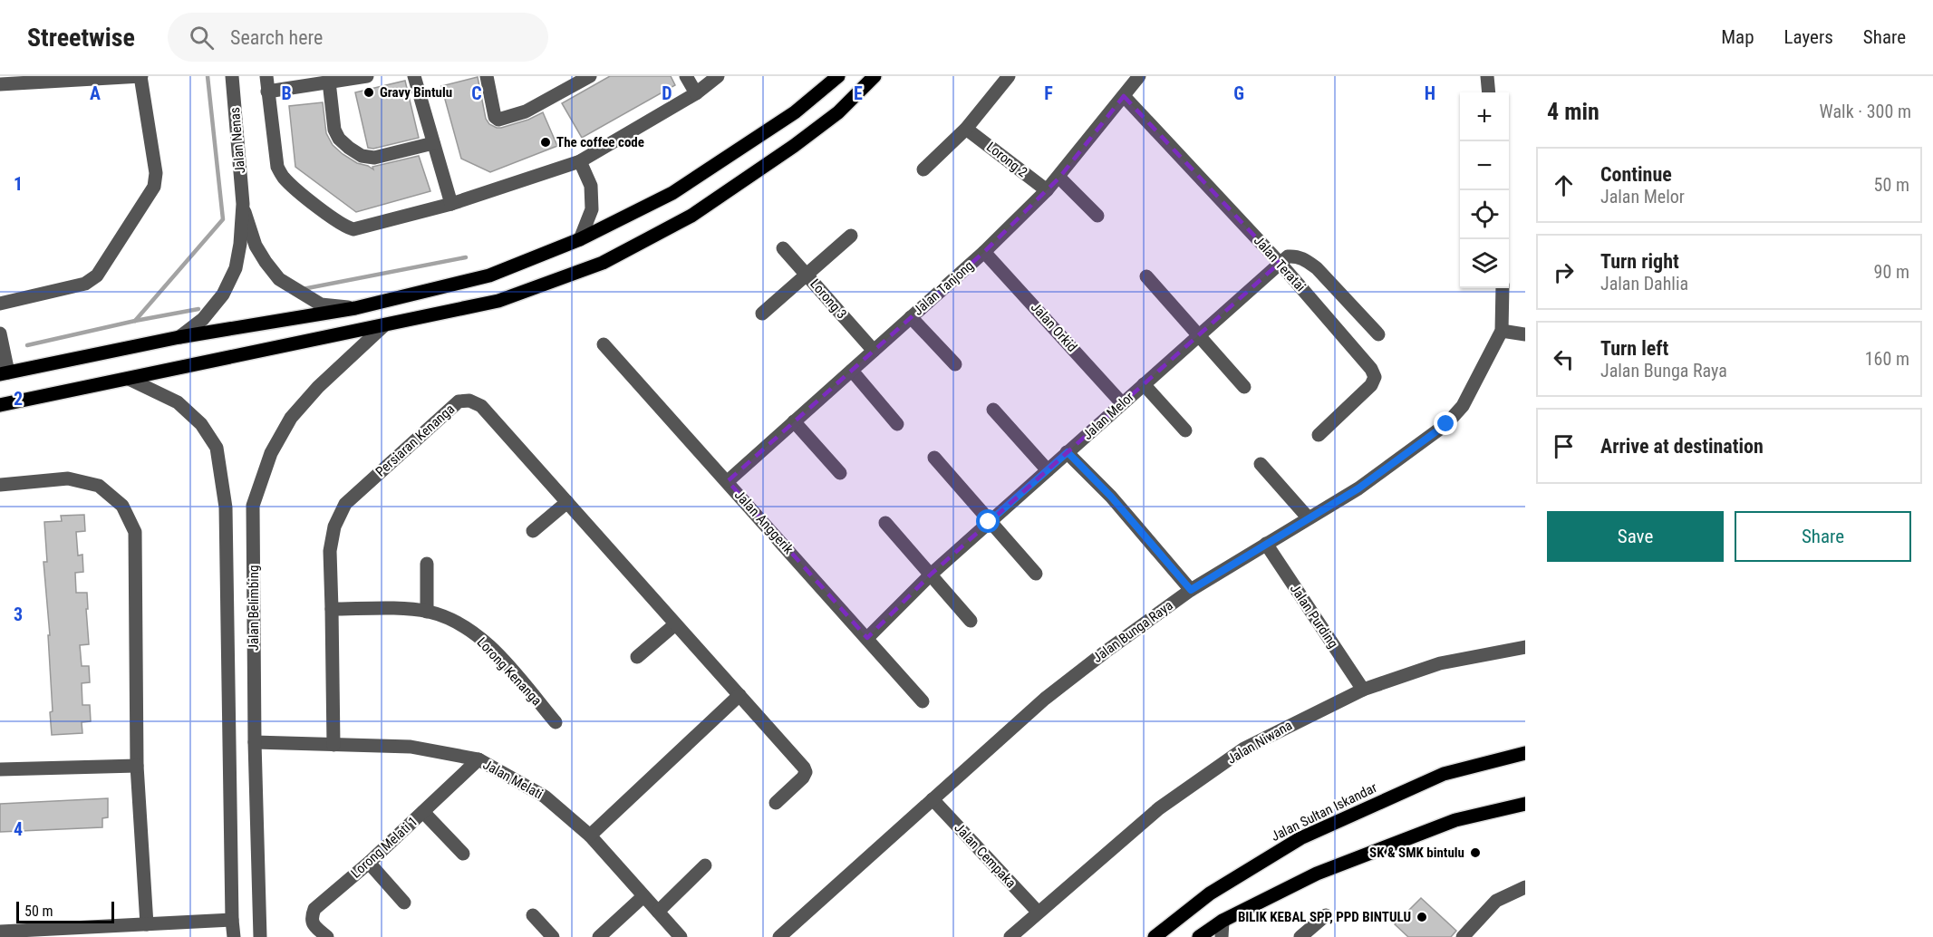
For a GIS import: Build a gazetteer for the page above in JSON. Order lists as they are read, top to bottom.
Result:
{
  "streets": {
    "main road": ["Jalan Sultan Iskandar"],
    "street": [
      "Jalan Nenas",
      "Lorong 2",
      "Jalan Teratai",
      "Jalan Tanjong",
      "Lorong 3",
      "Jalan Orkid",
      "Jalan Melor",
      "Persiaran Kenanga",
      "Jalan Anggerik",
      "Jalan Belimbing",
      "Jalan Purding",
      "Jalan Bunga Raya",
      "Lorong Kenanga",
      "Jalan Niwana",
      "Jalan Melati",
      "Lorong Melati 1",
      "Jalan Cempaka"
    ]
  },
  "crossings": [
    ["Lorong 2", "Jalan Tanjong"],
    ["Jalan Teratai", "Jalan Tanjong"],
    ["Jalan Teratai", "Jalan Melor"],
    ["Jalan Tanjong", "Lorong 3"],
    ["Jalan Tanjong", "Jalan Orkid"],
    ["Jalan Tanjong", "Jalan Anggerik"],
    ["Jalan Orkid", "Jalan Melor"],
    ["Jalan Melor", "Jalan Anggerik"],
    ["Persiaran Kenanga", "Lorong Kenanga"],
    ["Persiaran Kenanga", "Jalan Melati"],
    ["Jalan Belimbing", "Jalan Melati"],
    ["Jalan Purding", "Jalan Bunga Raya"],
    ["Jalan Purding", "Jalan Niwana"],
    ["Jalan Bunga Raya", "Jalan Cempaka"],
    ["Jalan Niwana", "Jalan Cempaka"],
    ["Jalan Melati", "Lorong Melati 1"]
  ],
  "places": [
    "Gravy Bintulu",
    "The coffee code",
    "SK & SMK bintulu",
    "BILIK KEBAL SPP, PPD BINTULU"
  ],
  "scale_bar": "50 m",
  "page": {
    "header": "Streetwise",
    "search": "Search here",
    "nav": ["Map", "Layers", "Share"],
    "heading": ["4 min", "Walk · 300 m"],
    "map_buttons": ["+", "−"],
    "list": [
      ["Continue", "Jalan Melor", "50 m"],
      ["Turn right", "Jalan Dahlia", "90 m"],
      ["Turn left", "Jalan Bunga Raya", "160 m"],
      "Arrive at destination"
    ],
    "buttons": ["Save", "Share"],
    "scale": "50 m"
  },
  "grid": {
    "columns": [
      "A",
      "B",
      "C",
      "D",
      "E",
      "F",
      "G",
      "H"
    ],
    "rows": [
      "1",
      "2",
      "3",
      "4"
    ]
  }
}
